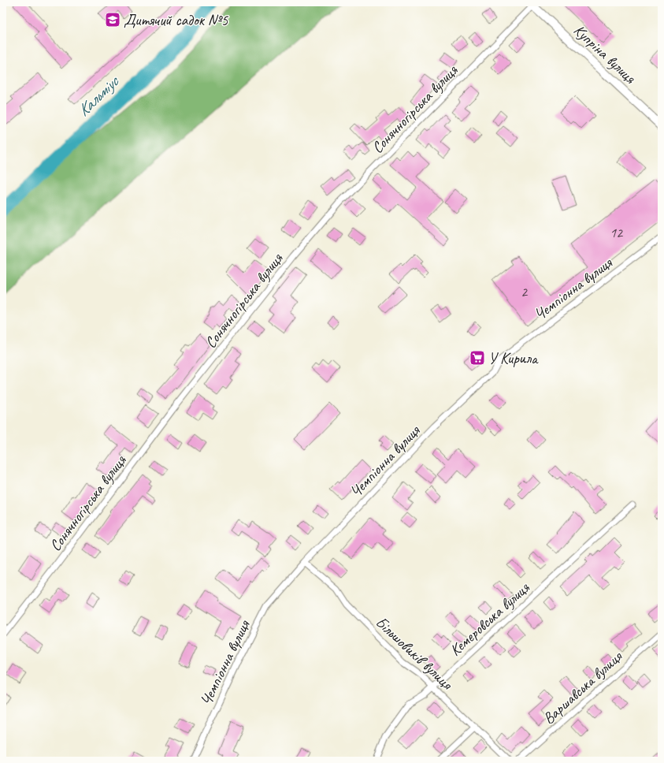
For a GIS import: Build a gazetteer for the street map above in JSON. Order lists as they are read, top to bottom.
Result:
{
  "streets": {
    "main road": ["Купріна вулиця"],
    "street": [
      "Сонячногірська вулиця",
      "Чемпіонна вулиця",
      "Кемеровська вулиця",
      "Більшовиків вулиця",
      "Варшавська вулиця"
    ]
  },
  "crossings": [
    ["Купріна вулиця", "Сонячногірська вулиця"],
    ["Чемпіонна вулиця", "Більшовиків вулиця"],
    ["Кемеровська вулиця", "Більшовиків вулиця"]
  ],
  "water": ["Кальміус"],
  "places": {
    "school or university": ["Дитячий садок №5"],
    "supermarket": ["У Кирила"]
  },
  "house_numbers": ["12", "2"]
}
